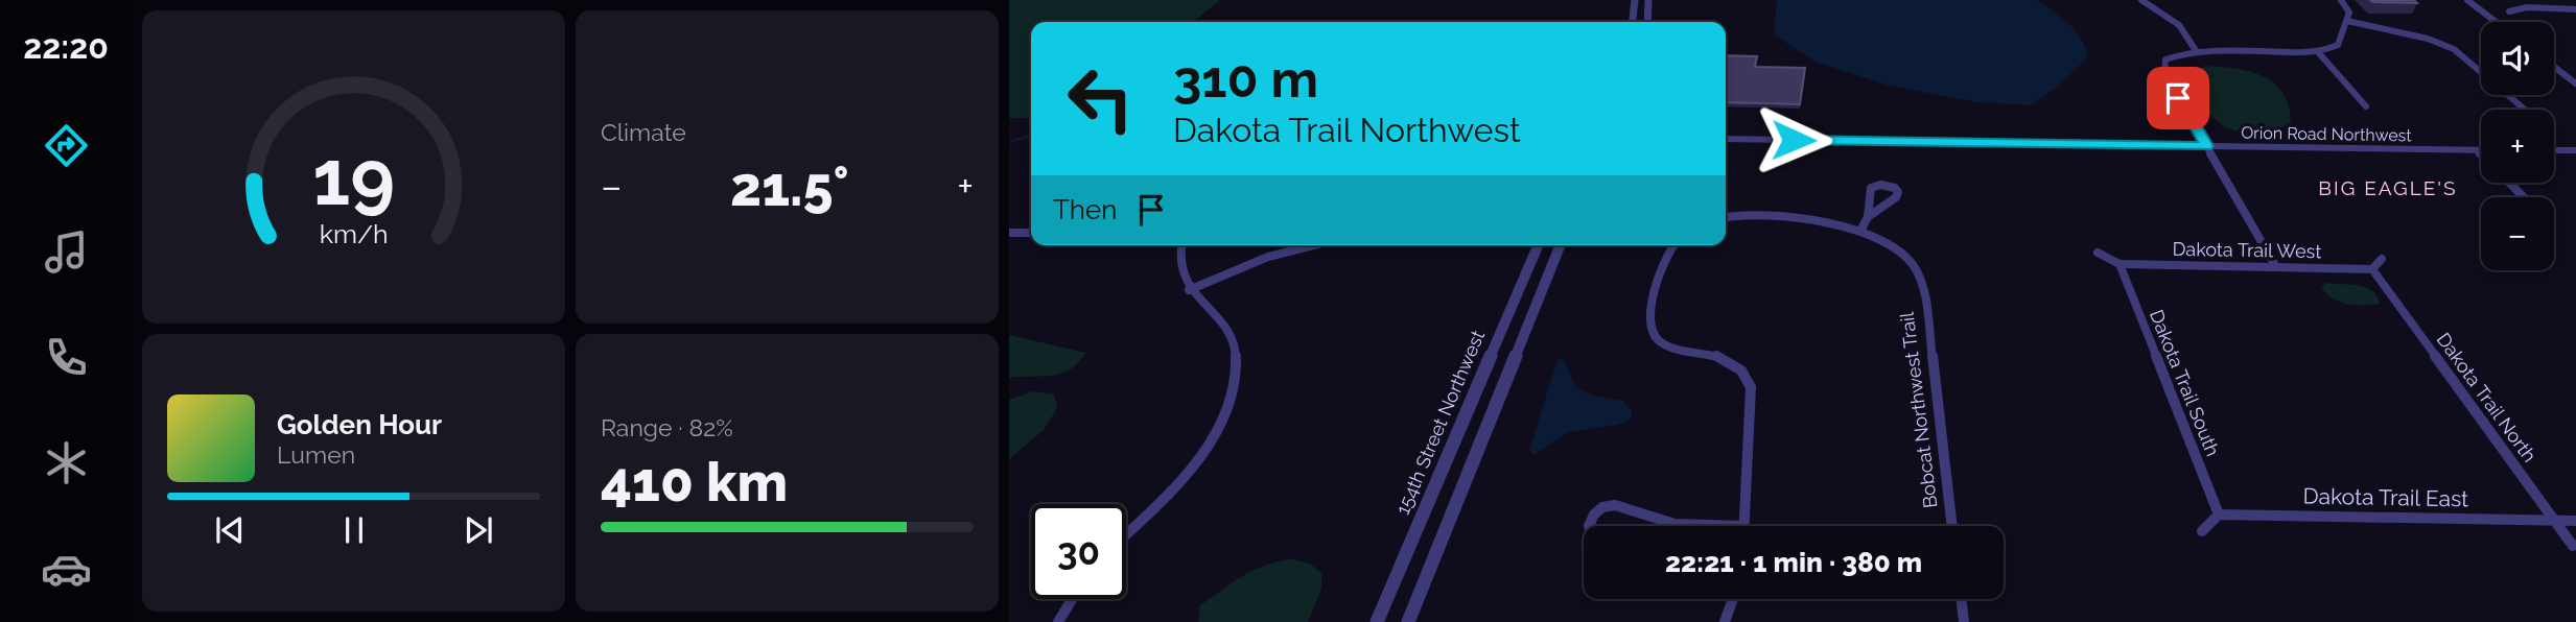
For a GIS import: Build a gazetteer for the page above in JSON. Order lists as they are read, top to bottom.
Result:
{
  "streets": {
    "street": [
      "Orion Road Northwest",
      "Dakota Trail West",
      "Dakota Trail South",
      "Dakota Trail North",
      "Bobcat Northwest Trail",
      "154th Street Northwest",
      "Dakota Trail East"
    ]
  },
  "crossings": [
    ["Dakota Trail West", "Dakota Trail South"],
    ["Dakota Trail West", "Dakota Trail North"],
    ["Dakota Trail South", "Dakota Trail East"],
    ["Dakota Trail North", "Dakota Trail East"]
  ],
  "districts": ["BIG EAGLE'S"],
  "page": {
    "tabs": "22:20",
    "tile": [
      "Climate",
      ["Range · 82%", "410 km"]
    ],
    "map_buttons": ["+", "−"],
    "turn": ["310 m", "Dakota Trail Northwest"],
    "heat": ["−", "21.5°", "+"],
    "then": "Then",
    "song": ["Golden Hour", "Lumen"],
    "limit": "30",
    "trip": "22:21 · 1 min · 380 m",
    "gauge": ["19", "km/h"]
  }
}
